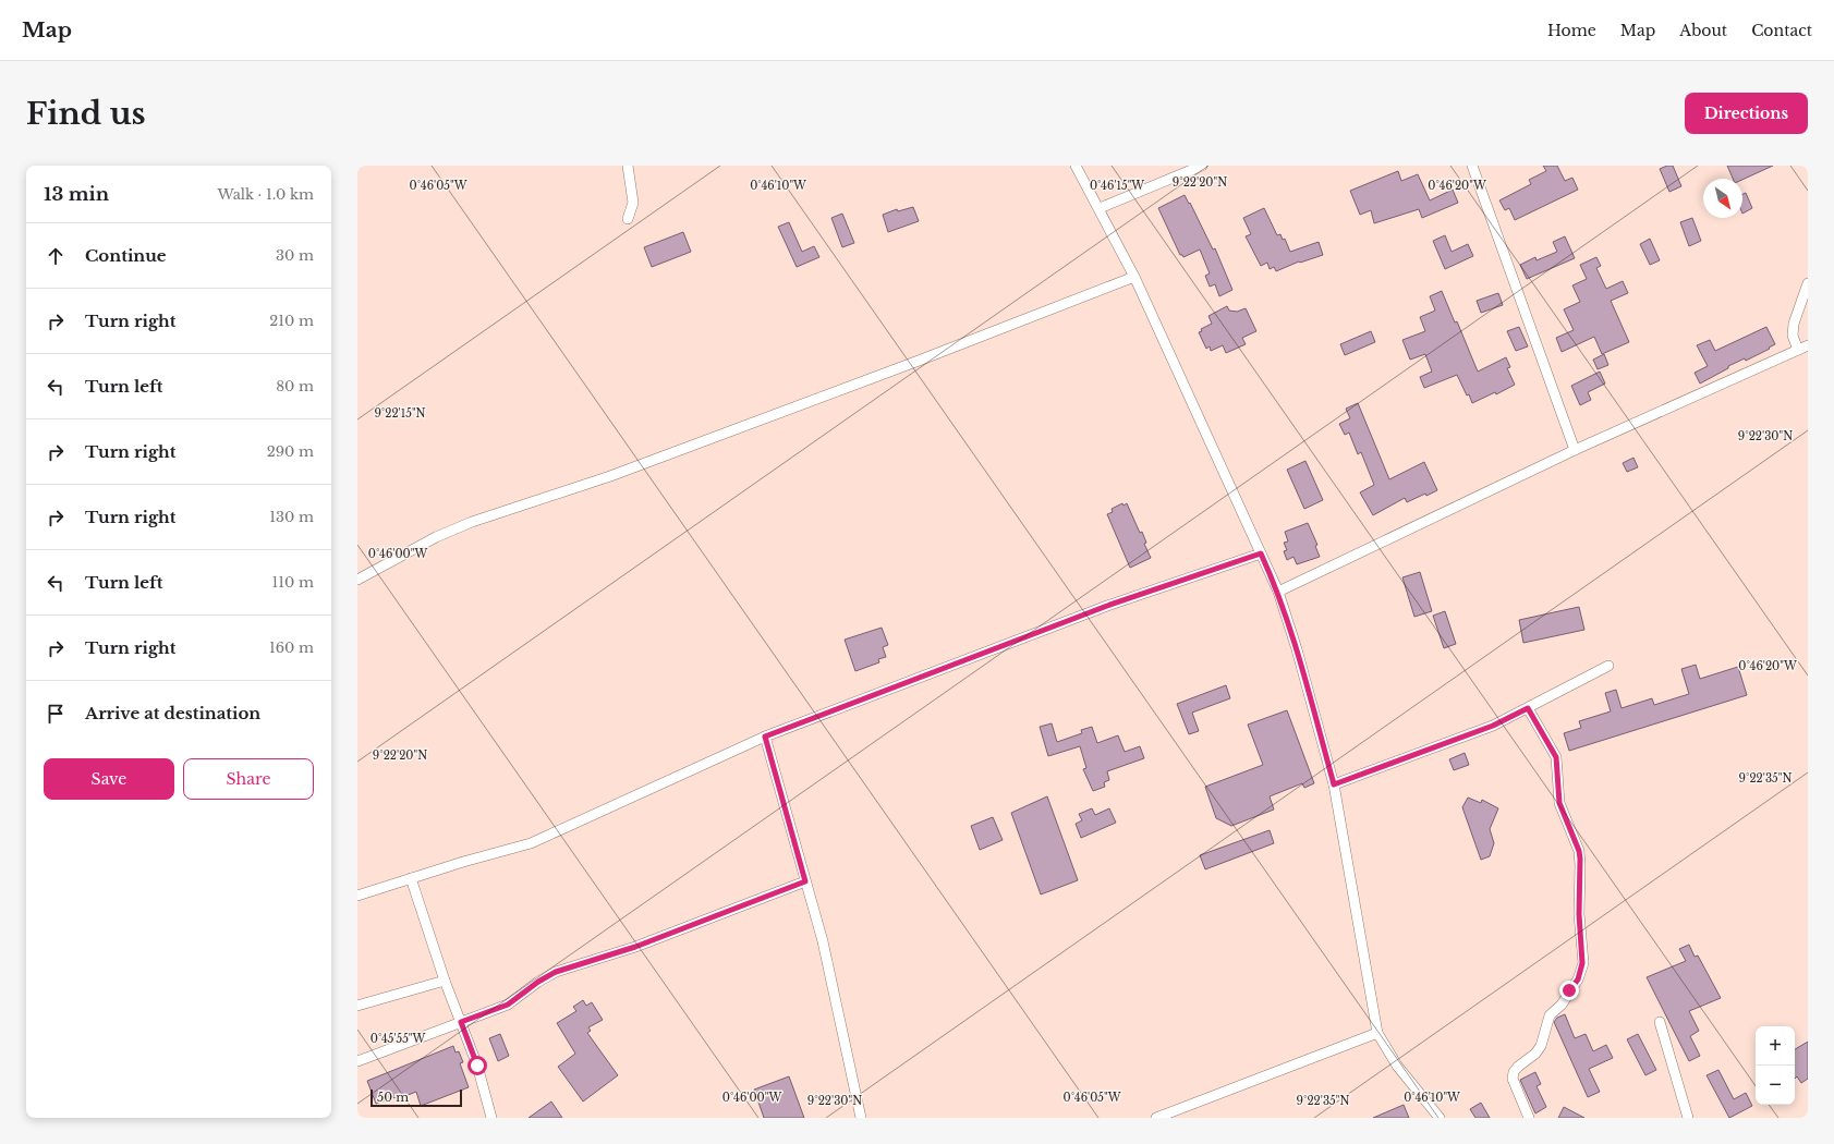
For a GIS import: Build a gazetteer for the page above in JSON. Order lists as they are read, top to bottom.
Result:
{
  "scale_bar": "50 m",
  "north": "bottom right",
  "page": {
    "header": "Map",
    "nav": [
      "Home",
      "Map",
      "About",
      "Contact"
    ],
    "buttons": [
      "Directions",
      ["Save", "Share"]
    ],
    "title": "Find us",
    "heading": ["13 min", "Walk · 1.0 km"],
    "list": [
      ["Continue", "30 m"],
      ["Turn right", "210 m"],
      ["Turn left", "80 m"],
      ["Turn right", "290 m"],
      ["Turn right", "130 m"],
      ["Turn left", "110 m"],
      ["Turn right", "160 m"],
      "Arrive at destination"
    ],
    "map_buttons": ["+", "−"],
    "scale": "50 m"
  },
  "coordinates": [
    "9°22'20\"N",
    "0°46'05\"W",
    "0°46'10\"W",
    "0°46'15\"W",
    "0°46'20\"W",
    "9°22'15\"N",
    "9°22'30\"N",
    "0°46'00\"W",
    "9°22'35\"N",
    "0°45'55\"W"
  ]
}
